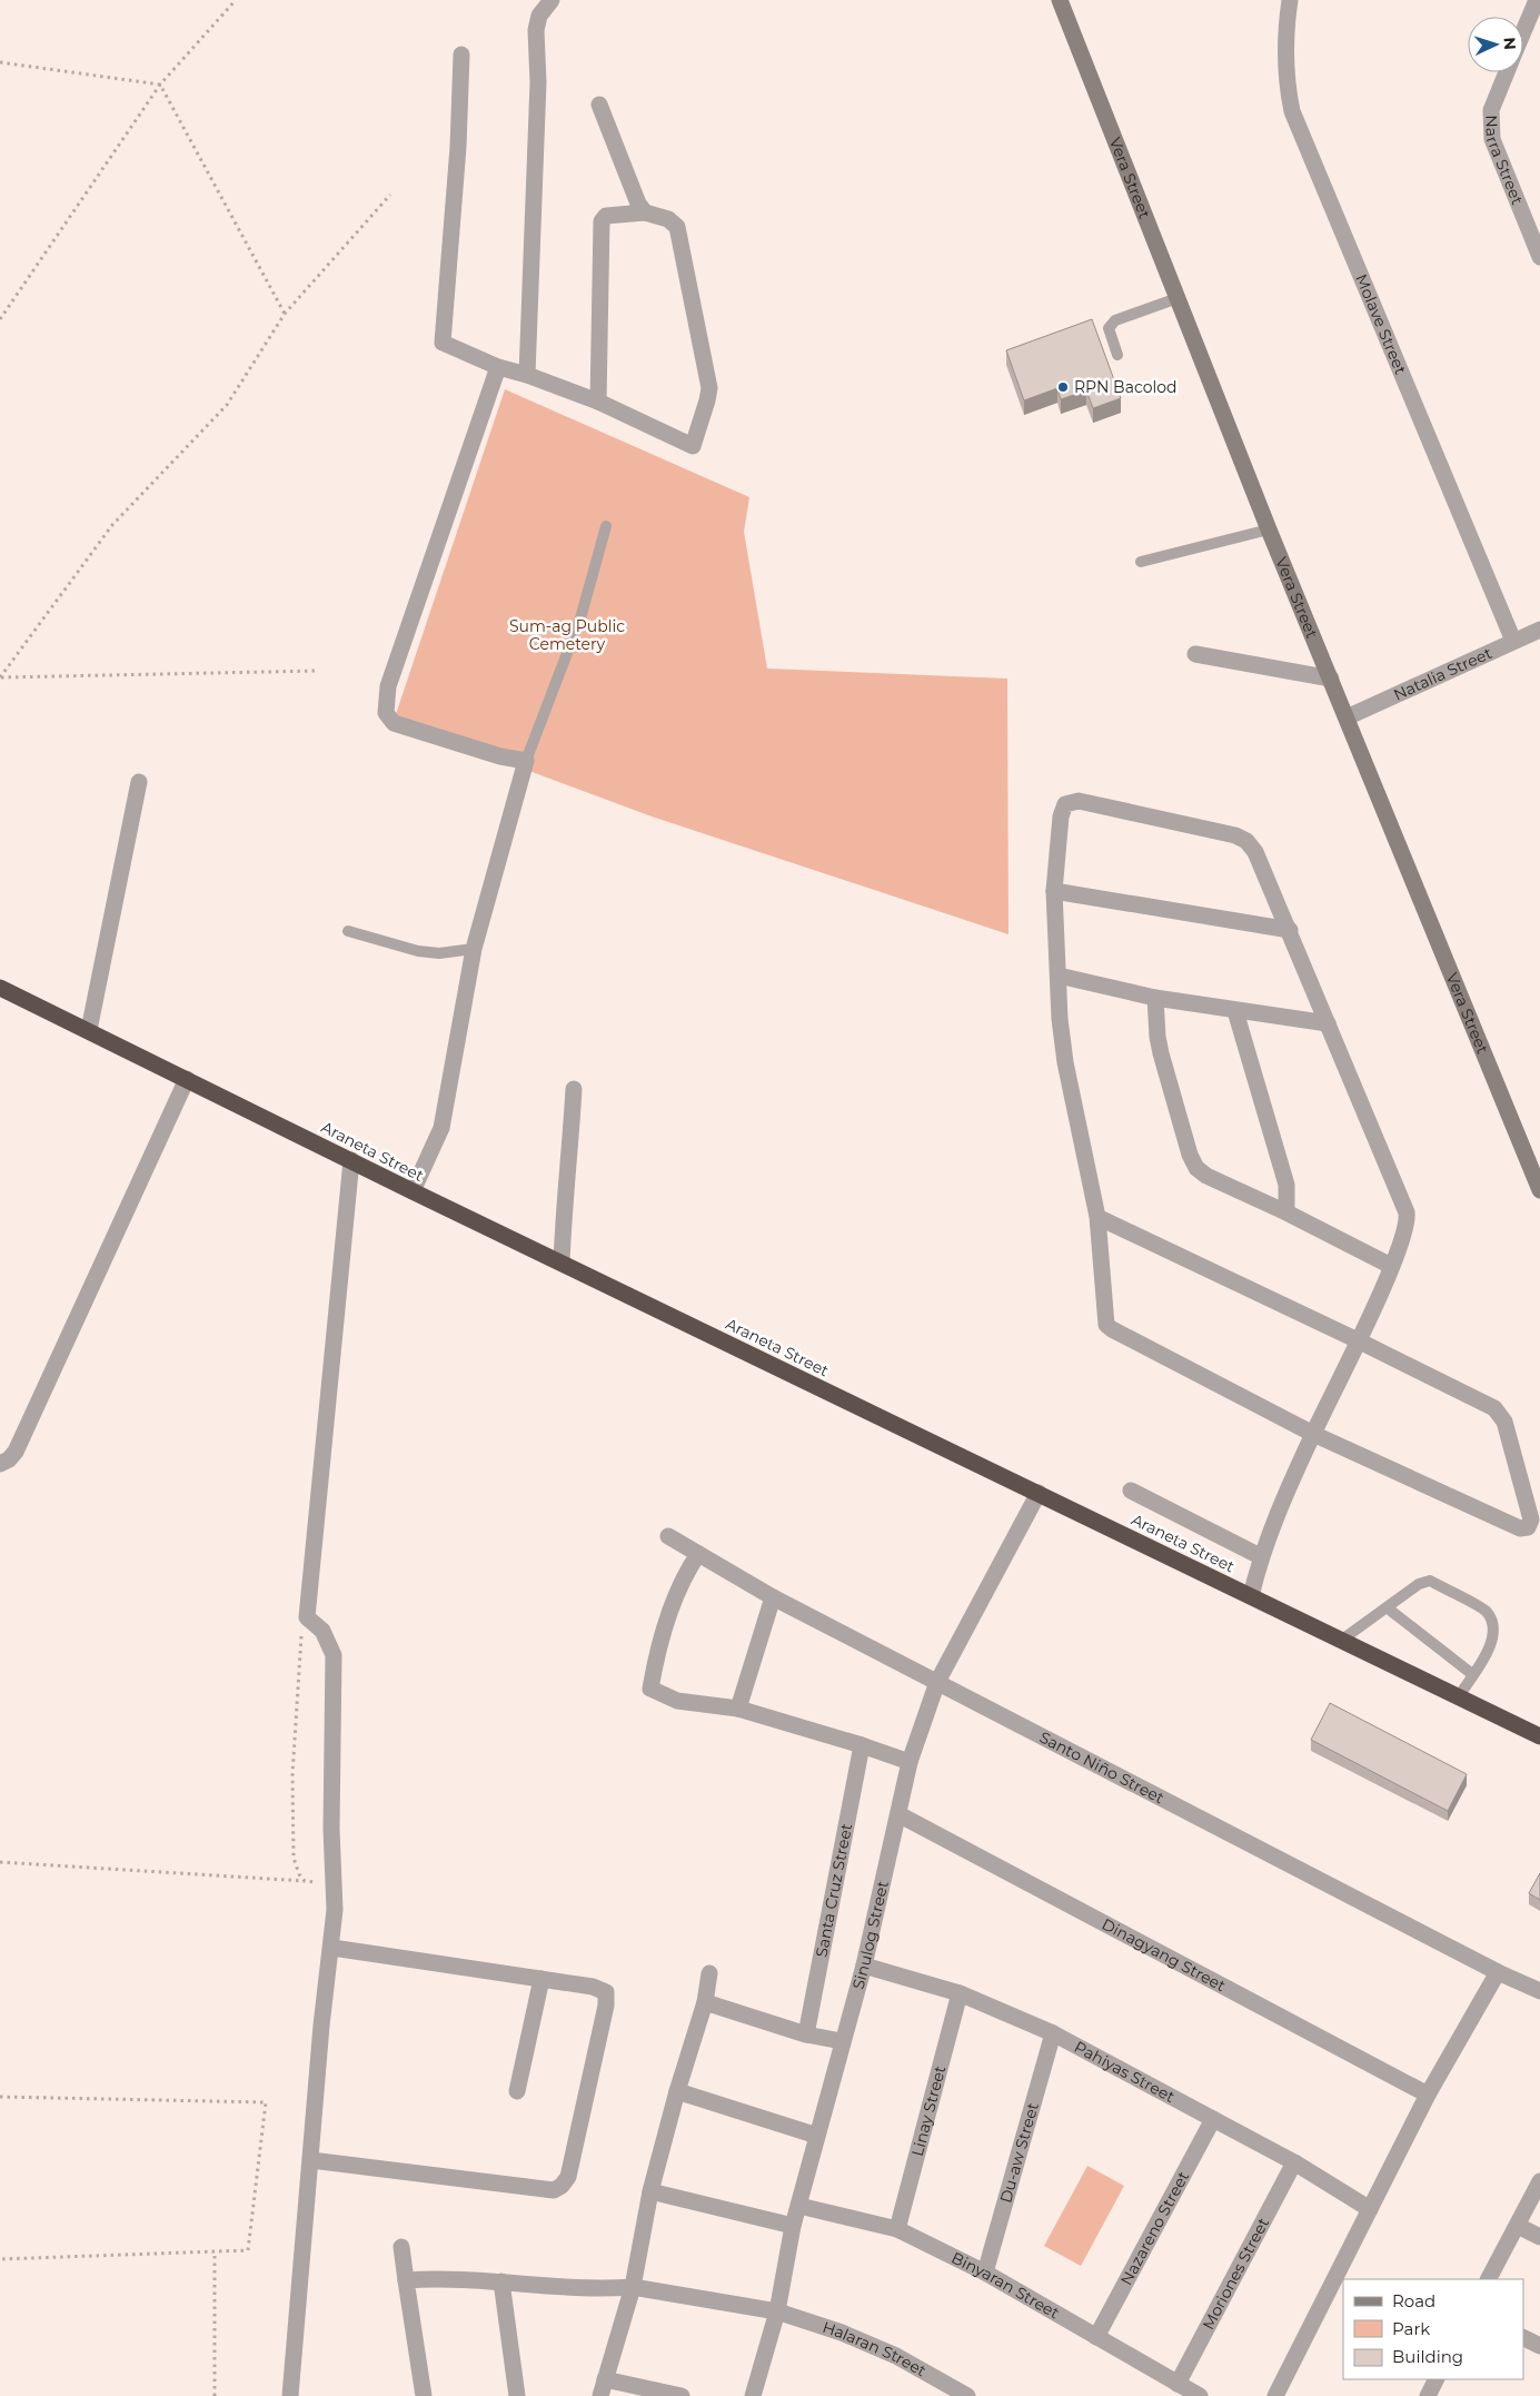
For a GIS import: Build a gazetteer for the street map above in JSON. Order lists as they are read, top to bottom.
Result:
{
  "streets": {
    "highway": ["Araneta Street"],
    "street": [
      "Narra Street",
      "Vera Street",
      "Molave Street",
      "Natalia Street",
      "Santo Niño Street",
      "Santa Cruz Street",
      "Sinulog Street",
      "Dinagyang Street",
      "Pahiyas Street",
      "Linay Street",
      "Du-aw Street",
      "Nazareno Street",
      "Moriones Street",
      "Binyaran Street",
      "Halaran Street"
    ]
  },
  "crossings": [
    ["Vera Street", "Natalia Street"],
    ["Molave Street", "Natalia Street"],
    ["Araneta Street", "Sinulog Street"],
    ["Santo Niño Street", "Sinulog Street"],
    ["Sinulog Street", "Dinagyang Street"],
    ["Sinulog Street", "Pahiyas Street"],
    ["Sinulog Street", "Binyaran Street"],
    ["Sinulog Street", "Halaran Street"],
    ["Pahiyas Street", "Linay Street"],
    ["Pahiyas Street", "Du-aw Street"],
    ["Pahiyas Street", "Nazareno Street"],
    ["Pahiyas Street", "Moriones Street"],
    ["Linay Street", "Binyaran Street"],
    ["Du-aw Street", "Binyaran Street"],
    ["Nazareno Street", "Binyaran Street"],
    ["Moriones Street", "Binyaran Street"]
  ],
  "parks": ["Sum-ag Public Cemetery"],
  "places": ["RPN Bacolod"],
  "legend": ["Road", "Park", "Building"],
  "north": "right"
}
